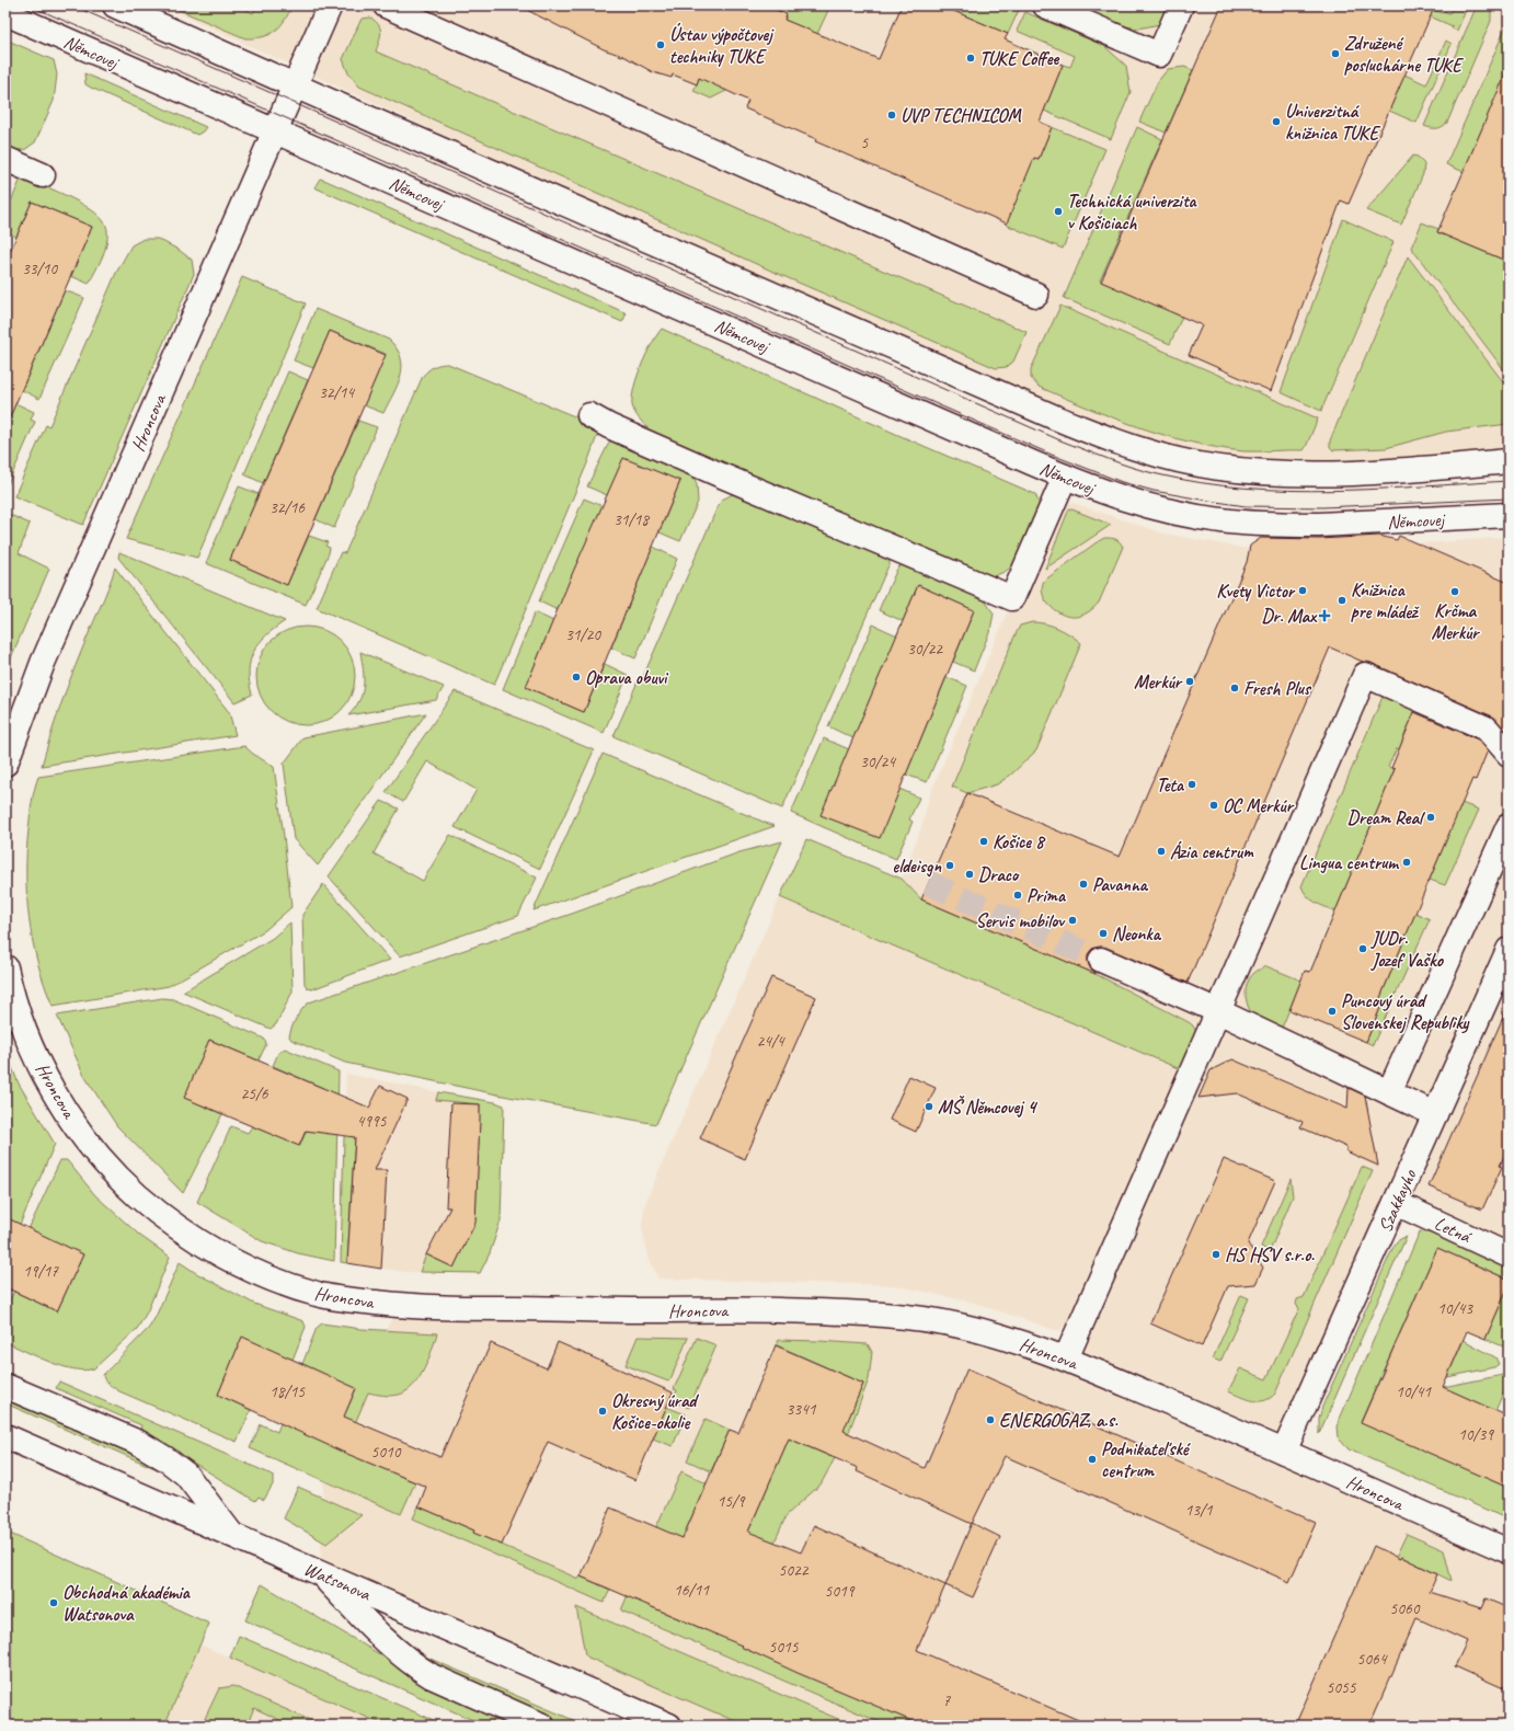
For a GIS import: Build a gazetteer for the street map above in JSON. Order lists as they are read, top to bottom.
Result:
{
  "streets": {
    "street": [
      "Němcovej",
      "Hroncova",
      "Szakkayho",
      "Letná",
      "Watsonova"
    ]
  },
  "crossings": [
    ["Němcovej", "Hroncova"],
    ["Hroncova", "Szakkayho"],
    ["Szakkayho", "Letná"]
  ],
  "places": {
    "other": [
      "Ústav výpočtovej techniky TUKE",
      "Združené posluchárne TUKE",
      "TUKE Coffee",
      "UVP TECHNICOM",
      "Univerzitná knižnica TUKE",
      "Technická univerzita v Košiciach",
      "Kvety Victor",
      "Krčma Merkúr",
      "Knižnica pre mládež",
      "Oprava obuvi",
      "Merkúr",
      "Fresh Plus",
      "Teta",
      "OC Merkúr",
      "Dream Real",
      "Košice 8",
      "Ázia centrum",
      "Lingua centrum",
      "eldeisgn",
      "Draco",
      "Pavanna",
      "Prima",
      "Servis mobilov",
      "Neonka",
      "JUDr. Jozef Vaško",
      "Puncový úrad Slovenskej Republiky",
      "MŠ Němcovej 4",
      "HS HSV s.r.o.",
      "Okresný úrad Košice-okolie",
      "ENERGOGAZ, a.s.",
      "Podnikateľské centrum",
      "Obchodná akadémia Watsonova"
    ],
    "health": ["Dr. Max"]
  },
  "house_numbers": [
    "5",
    "33/10",
    "32/14",
    "32/16",
    "31/18",
    "31/20",
    "30/22",
    "30/24",
    "24/4",
    "25/6",
    "4995",
    "19/17",
    "10/43",
    "18/15",
    "10/41",
    "3341",
    "10/39",
    "5010",
    "15/9",
    "13/1",
    "5022",
    "16/11",
    "5019",
    "5060",
    "5015",
    "5064",
    "5055",
    "7"
  ]
}
